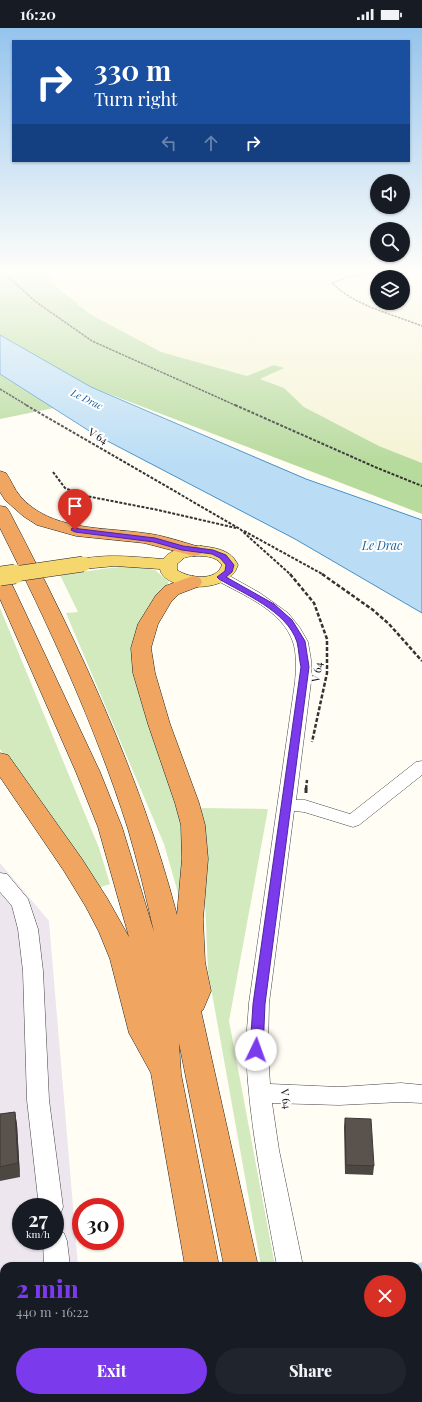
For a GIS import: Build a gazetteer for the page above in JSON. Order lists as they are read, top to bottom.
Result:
{
  "streets": {
    "path": ["V 64"]
  },
  "water": ["Le Drac"],
  "page": {
    "status": "16:20",
    "turn": ["330 m", "Turn right"],
    "speed": "27 km/h",
    "limit": "30",
    "heading": ["2 min", "440 m · 16:22"],
    "buttons": ["Exit", "Share"]
  }
}
